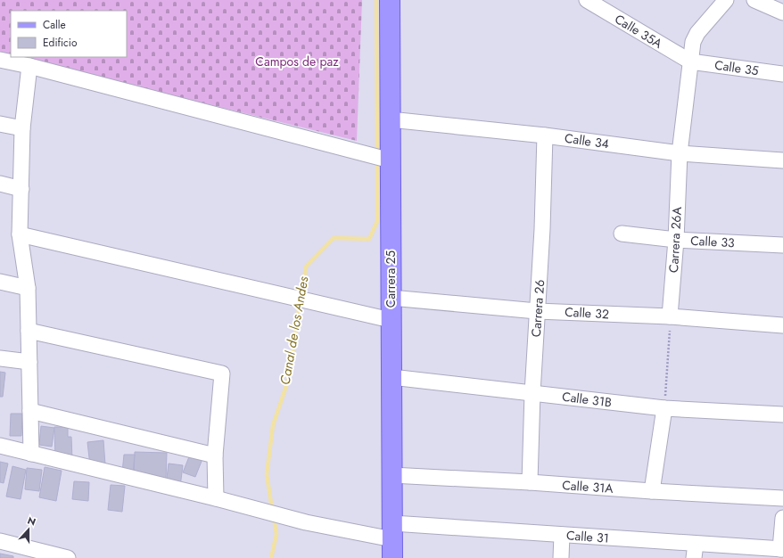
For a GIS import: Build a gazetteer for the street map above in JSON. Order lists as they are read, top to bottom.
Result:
{
  "streets": {
    "main road": ["Carrera 25"],
    "street": [
      "Calle 35A",
      "Calle 35",
      "Calle 34",
      "Carrera 26A",
      "Calle 33",
      "Carrera 26",
      "Calle 32",
      "Calle 31B",
      "Calle 31A",
      "Calle 31"
    ]
  },
  "crossings": [
    ["Calle 35A", "Calle 35"],
    ["Calle 35A", "Carrera 26A"],
    ["Calle 35", "Carrera 26A"],
    ["Calle 34", "Carrera 26A"],
    ["Calle 34", "Carrera 25"],
    ["Calle 34", "Carrera 26"],
    ["Carrera 26A", "Calle 33"],
    ["Carrera 26A", "Calle 32"],
    ["Carrera 25", "Calle 32"],
    ["Carrera 25", "Calle 31B"],
    ["Carrera 25", "Calle 31A"],
    ["Carrera 25", "Calle 31"],
    ["Carrera 26", "Calle 32"],
    ["Carrera 26", "Calle 31B"],
    ["Carrera 26", "Calle 31A"]
  ],
  "water": ["Canal de los Andes"],
  "parks": ["Campos de paz"],
  "legend": ["Calle", "Edificio"],
  "north": "top"
}
